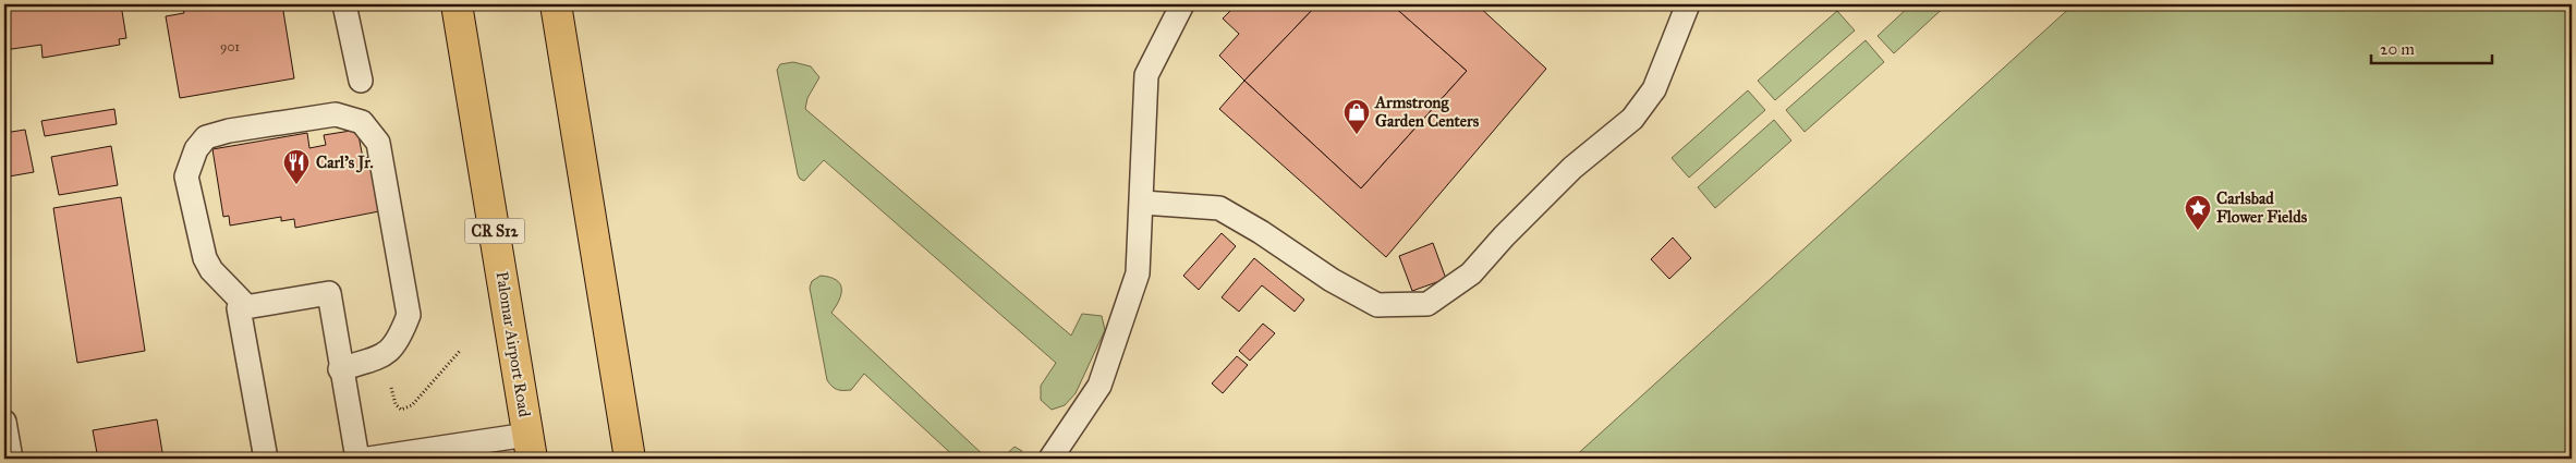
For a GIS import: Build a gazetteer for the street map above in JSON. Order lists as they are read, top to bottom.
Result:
{
  "streets": {
    "main road": ["CR S12", "Palomar Airport Road"]
  },
  "places": {
    "shop": ["Armstrong Garden Centers"],
    "restaurant": ["Carl's Jr."],
    "place": ["Carlsbad Flower Fields"]
  },
  "house_numbers": ["901"],
  "scale_bar": "20 m"
}
